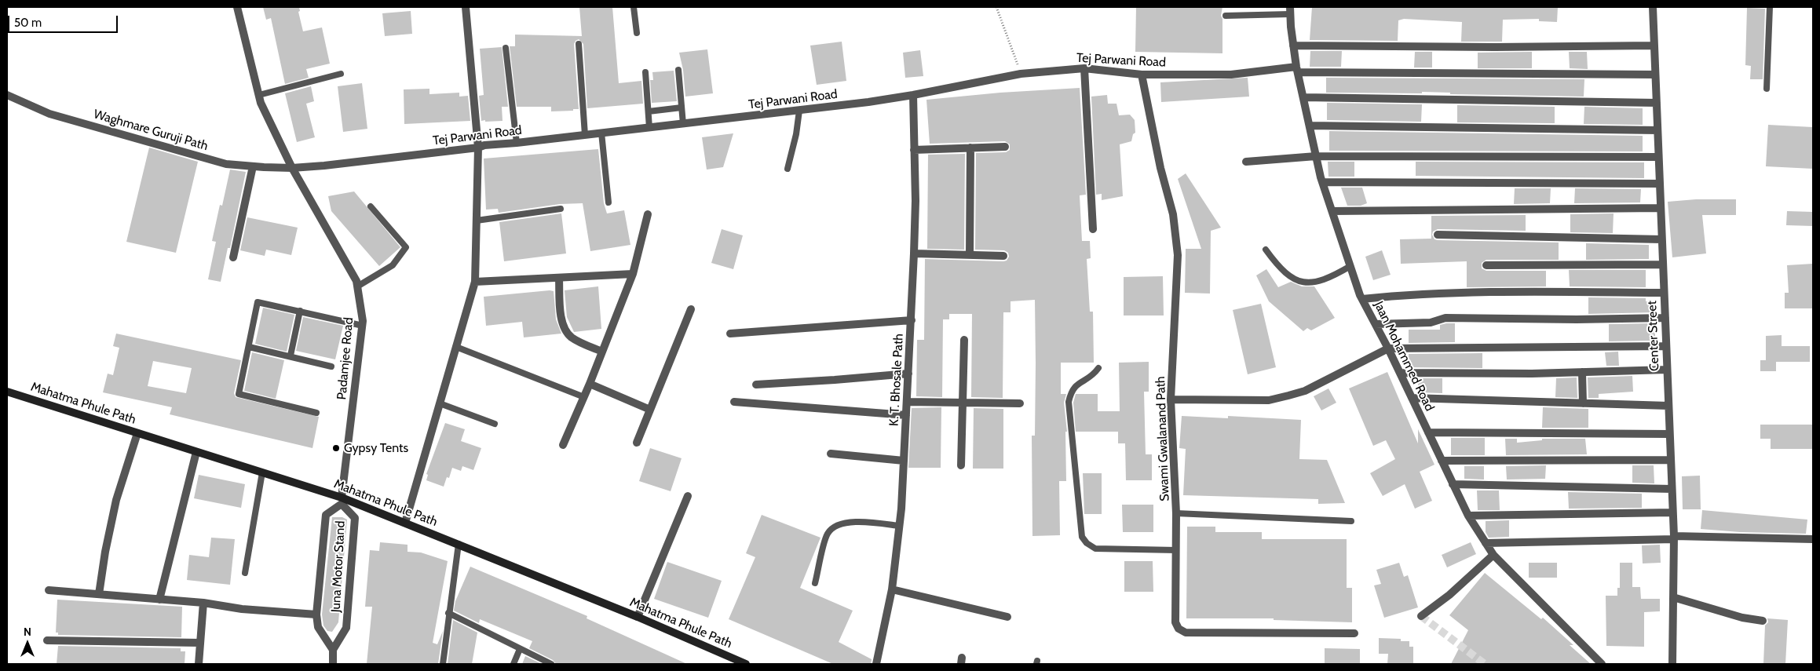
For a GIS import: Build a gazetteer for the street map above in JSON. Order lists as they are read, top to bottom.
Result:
{
  "streets": {
    "main road": ["Mahatma Phule Path"],
    "street": [
      "Tej Parwani Road",
      "Waghmare Guruji Path",
      "Center Street",
      "Jaan Mohammed Road",
      "Padamjee Road",
      "K. T. Bhosale Path",
      "Swami Gwalanand Path",
      "Juna Motor Stand"
    ]
  },
  "crossings": [
    ["Tej Parwani Road", "Waghmare Guruji Path"],
    ["Tej Parwani Road", "Center Street"],
    ["Tej Parwani Road", "Jaan Mohammed Road"],
    ["Tej Parwani Road", "Padamjee Road"],
    ["Tej Parwani Road", "K. T. Bhosale Path"],
    ["Tej Parwani Road", "Swami Gwalanand Path"],
    ["Waghmare Guruji Path", "Padamjee Road"],
    ["Padamjee Road", "Mahatma Phule Path"],
    ["Padamjee Road", "Juna Motor Stand"],
    ["Mahatma Phule Path", "Juna Motor Stand"]
  ],
  "places": ["Gypsy Tents"],
  "scale_bar": "50 m",
  "north": "top"
}
